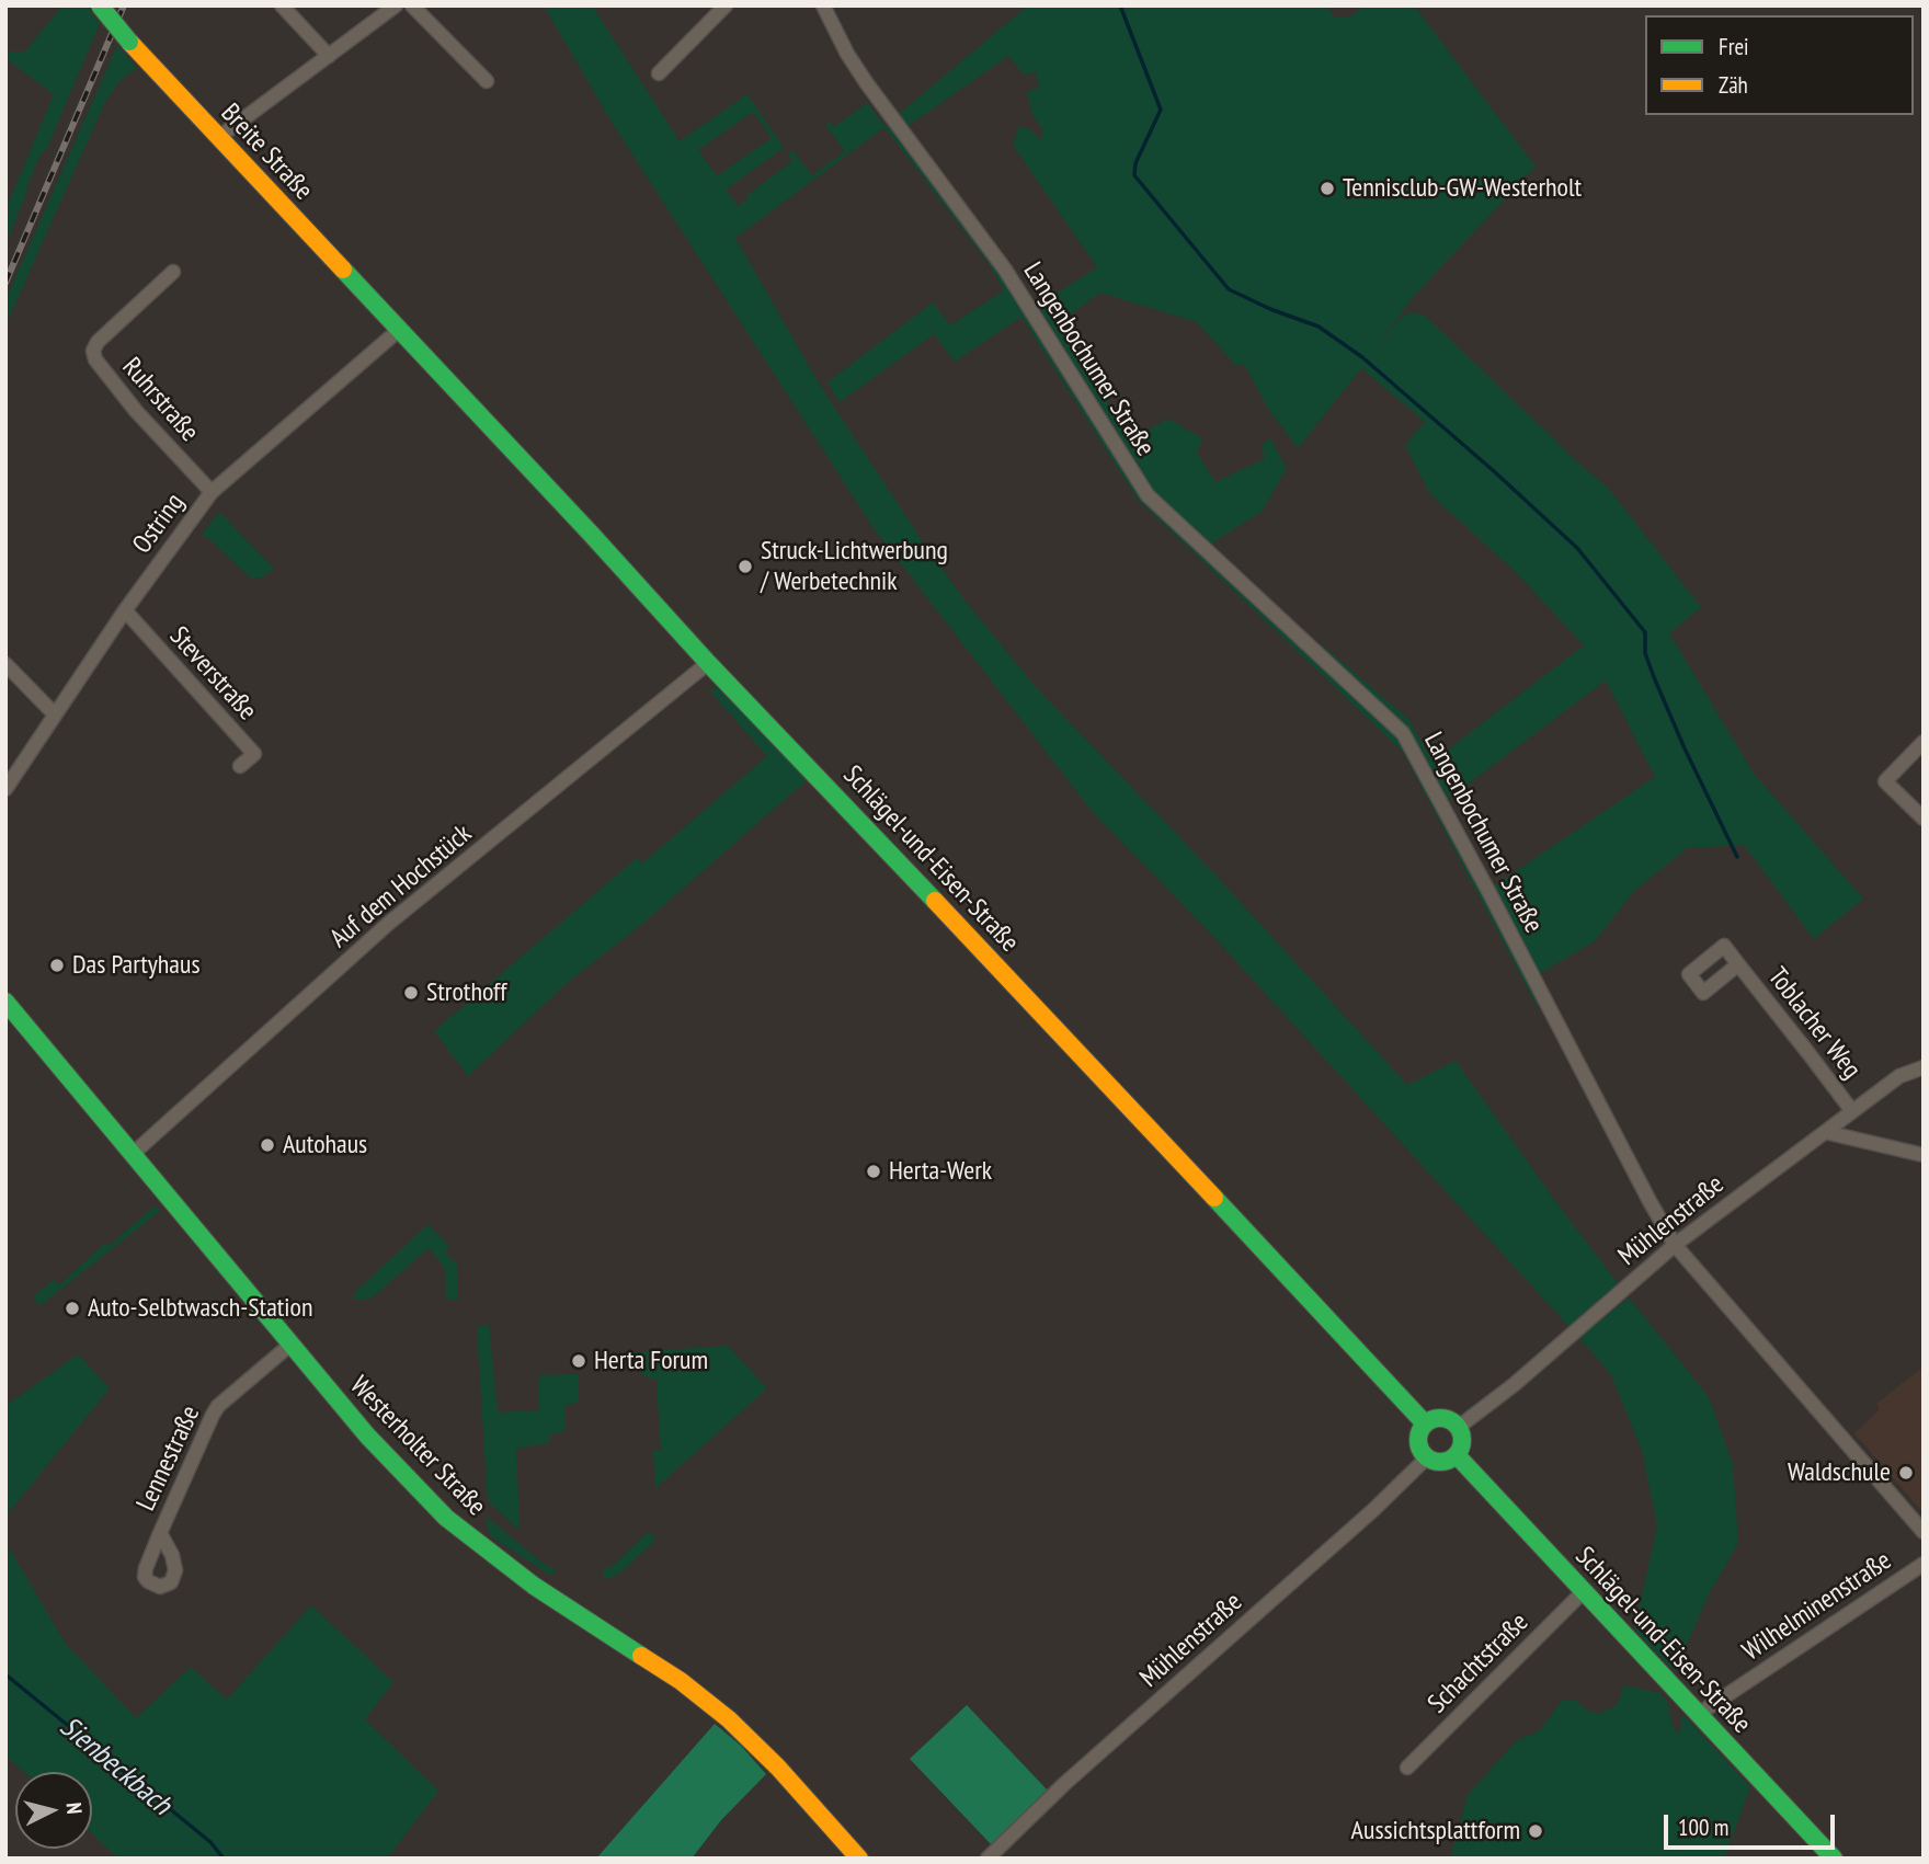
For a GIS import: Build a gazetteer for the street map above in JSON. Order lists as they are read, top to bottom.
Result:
{
  "streets": {
    "street": [
      "Breite Straße",
      "Langenbochumer Straße",
      "Ruhrstraße",
      "Ostring",
      "Steverstraße",
      "Schlägel-und-Eisen-Straße",
      "Auf dem Hochstück",
      "Toblacher Weg",
      "Mühlenstraße",
      "Westerholter Straße",
      "Lennestraße",
      "Wilhelminenstraße",
      "Schachtstraße"
    ]
  },
  "crossings": [
    ["Breite Straße", "Ostring"],
    ["Breite Straße", "Schlägel-und-Eisen-Straße"],
    ["Langenbochumer Straße", "Mühlenstraße"],
    ["Ruhrstraße", "Ostring"],
    ["Ostring", "Steverstraße"],
    ["Ostring", "Schlägel-und-Eisen-Straße"],
    ["Schlägel-und-Eisen-Straße", "Auf dem Hochstück"],
    ["Schlägel-und-Eisen-Straße", "Mühlenstraße"],
    ["Schlägel-und-Eisen-Straße", "Wilhelminenstraße"],
    ["Schlägel-und-Eisen-Straße", "Schachtstraße"],
    ["Auf dem Hochstück", "Westerholter Straße"],
    ["Toblacher Weg", "Mühlenstraße"],
    ["Westerholter Straße", "Lennestraße"]
  ],
  "water": ["Sienbeckbach"],
  "places": [
    "Tennisclub-GW-Westerholt",
    "Struck-Lichtwerbung / Werbetechnik",
    "Das Partyhaus",
    "Strothoff",
    "Autohaus",
    "Herta-Werk",
    "Auto-Selbtwasch-Station",
    "Herta Forum",
    "Waldschule",
    "Aussichtsplattform"
  ],
  "legend": ["Frei", "Zäh"],
  "scale_bar": "100 m",
  "north": "right"
}
